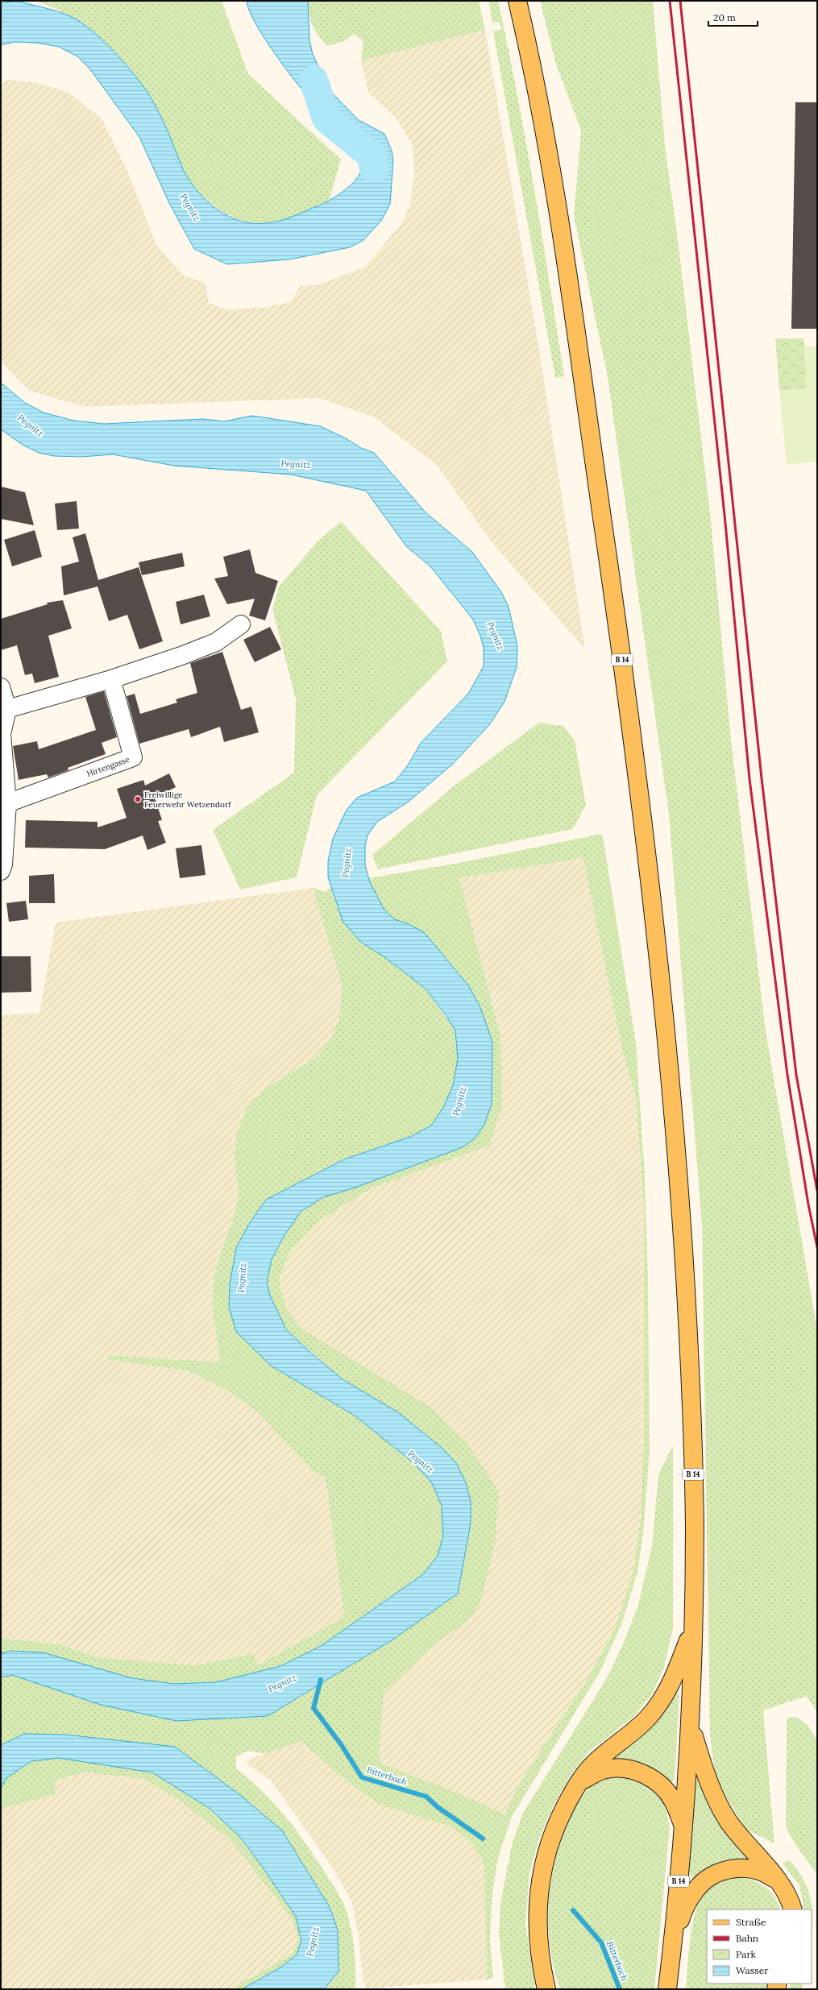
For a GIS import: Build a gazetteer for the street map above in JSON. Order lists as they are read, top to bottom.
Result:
{
  "streets": {
    "main road": ["B 14"],
    "street": ["Hirtengasse"]
  },
  "water": ["Pegnitz", "Bitterbach"],
  "places": ["Freiwillige Feuerwehr Wetzendorf"],
  "legend": [
    "Straße",
    "Bahn",
    "Park",
    "Wasser"
  ],
  "scale_bar": "20 m"
}
